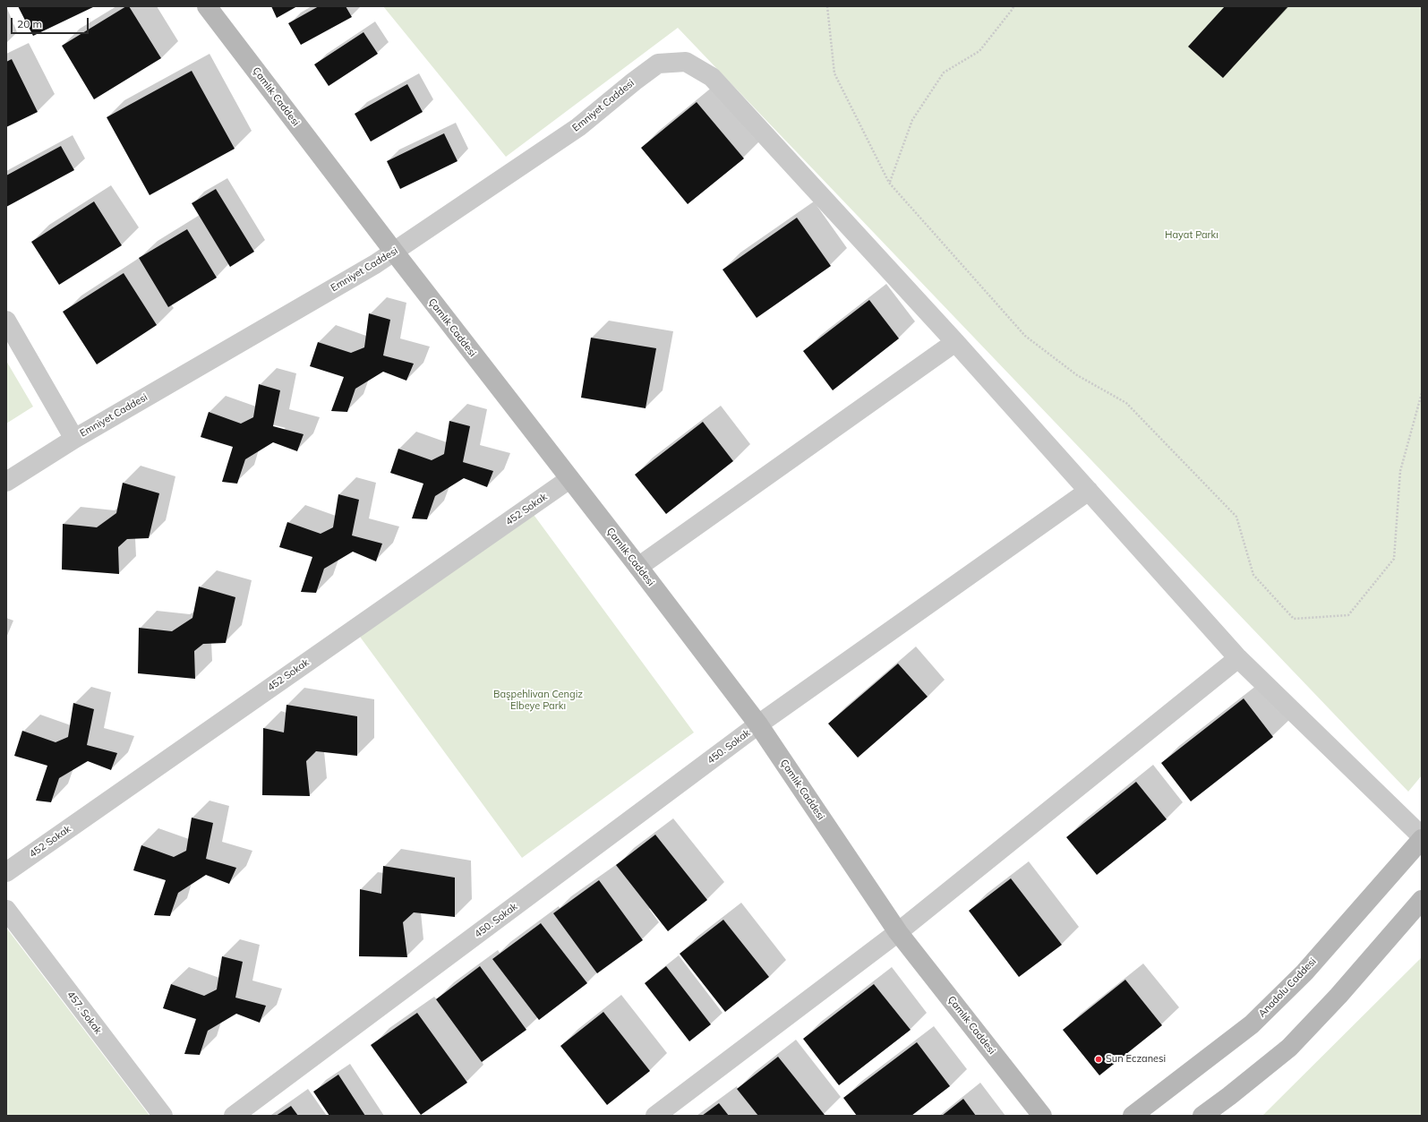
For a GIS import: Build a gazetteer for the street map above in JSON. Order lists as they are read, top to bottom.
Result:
{
  "streets": {
    "street": [
      "Çamlık Caddesi",
      "Emniyet Caddesi",
      "452 Sokak",
      "450. Sokak",
      "Anadolu Caddesi",
      "457. Sokak"
    ]
  },
  "crossings": [
    ["Çamlık Caddesi", "Emniyet Caddesi"],
    ["Çamlık Caddesi", "452 Sokak"],
    ["Çamlık Caddesi", "450. Sokak"],
    ["Emniyet Caddesi", "450. Sokak"],
    ["Emniyet Caddesi", "Anadolu Caddesi"]
  ],
  "parks": ["Hayat Parkı", "Başpehlivan Cengiz Elbeye Parkı"],
  "places": ["Sun Eczanesi"],
  "scale_bar": "20 m"
}
